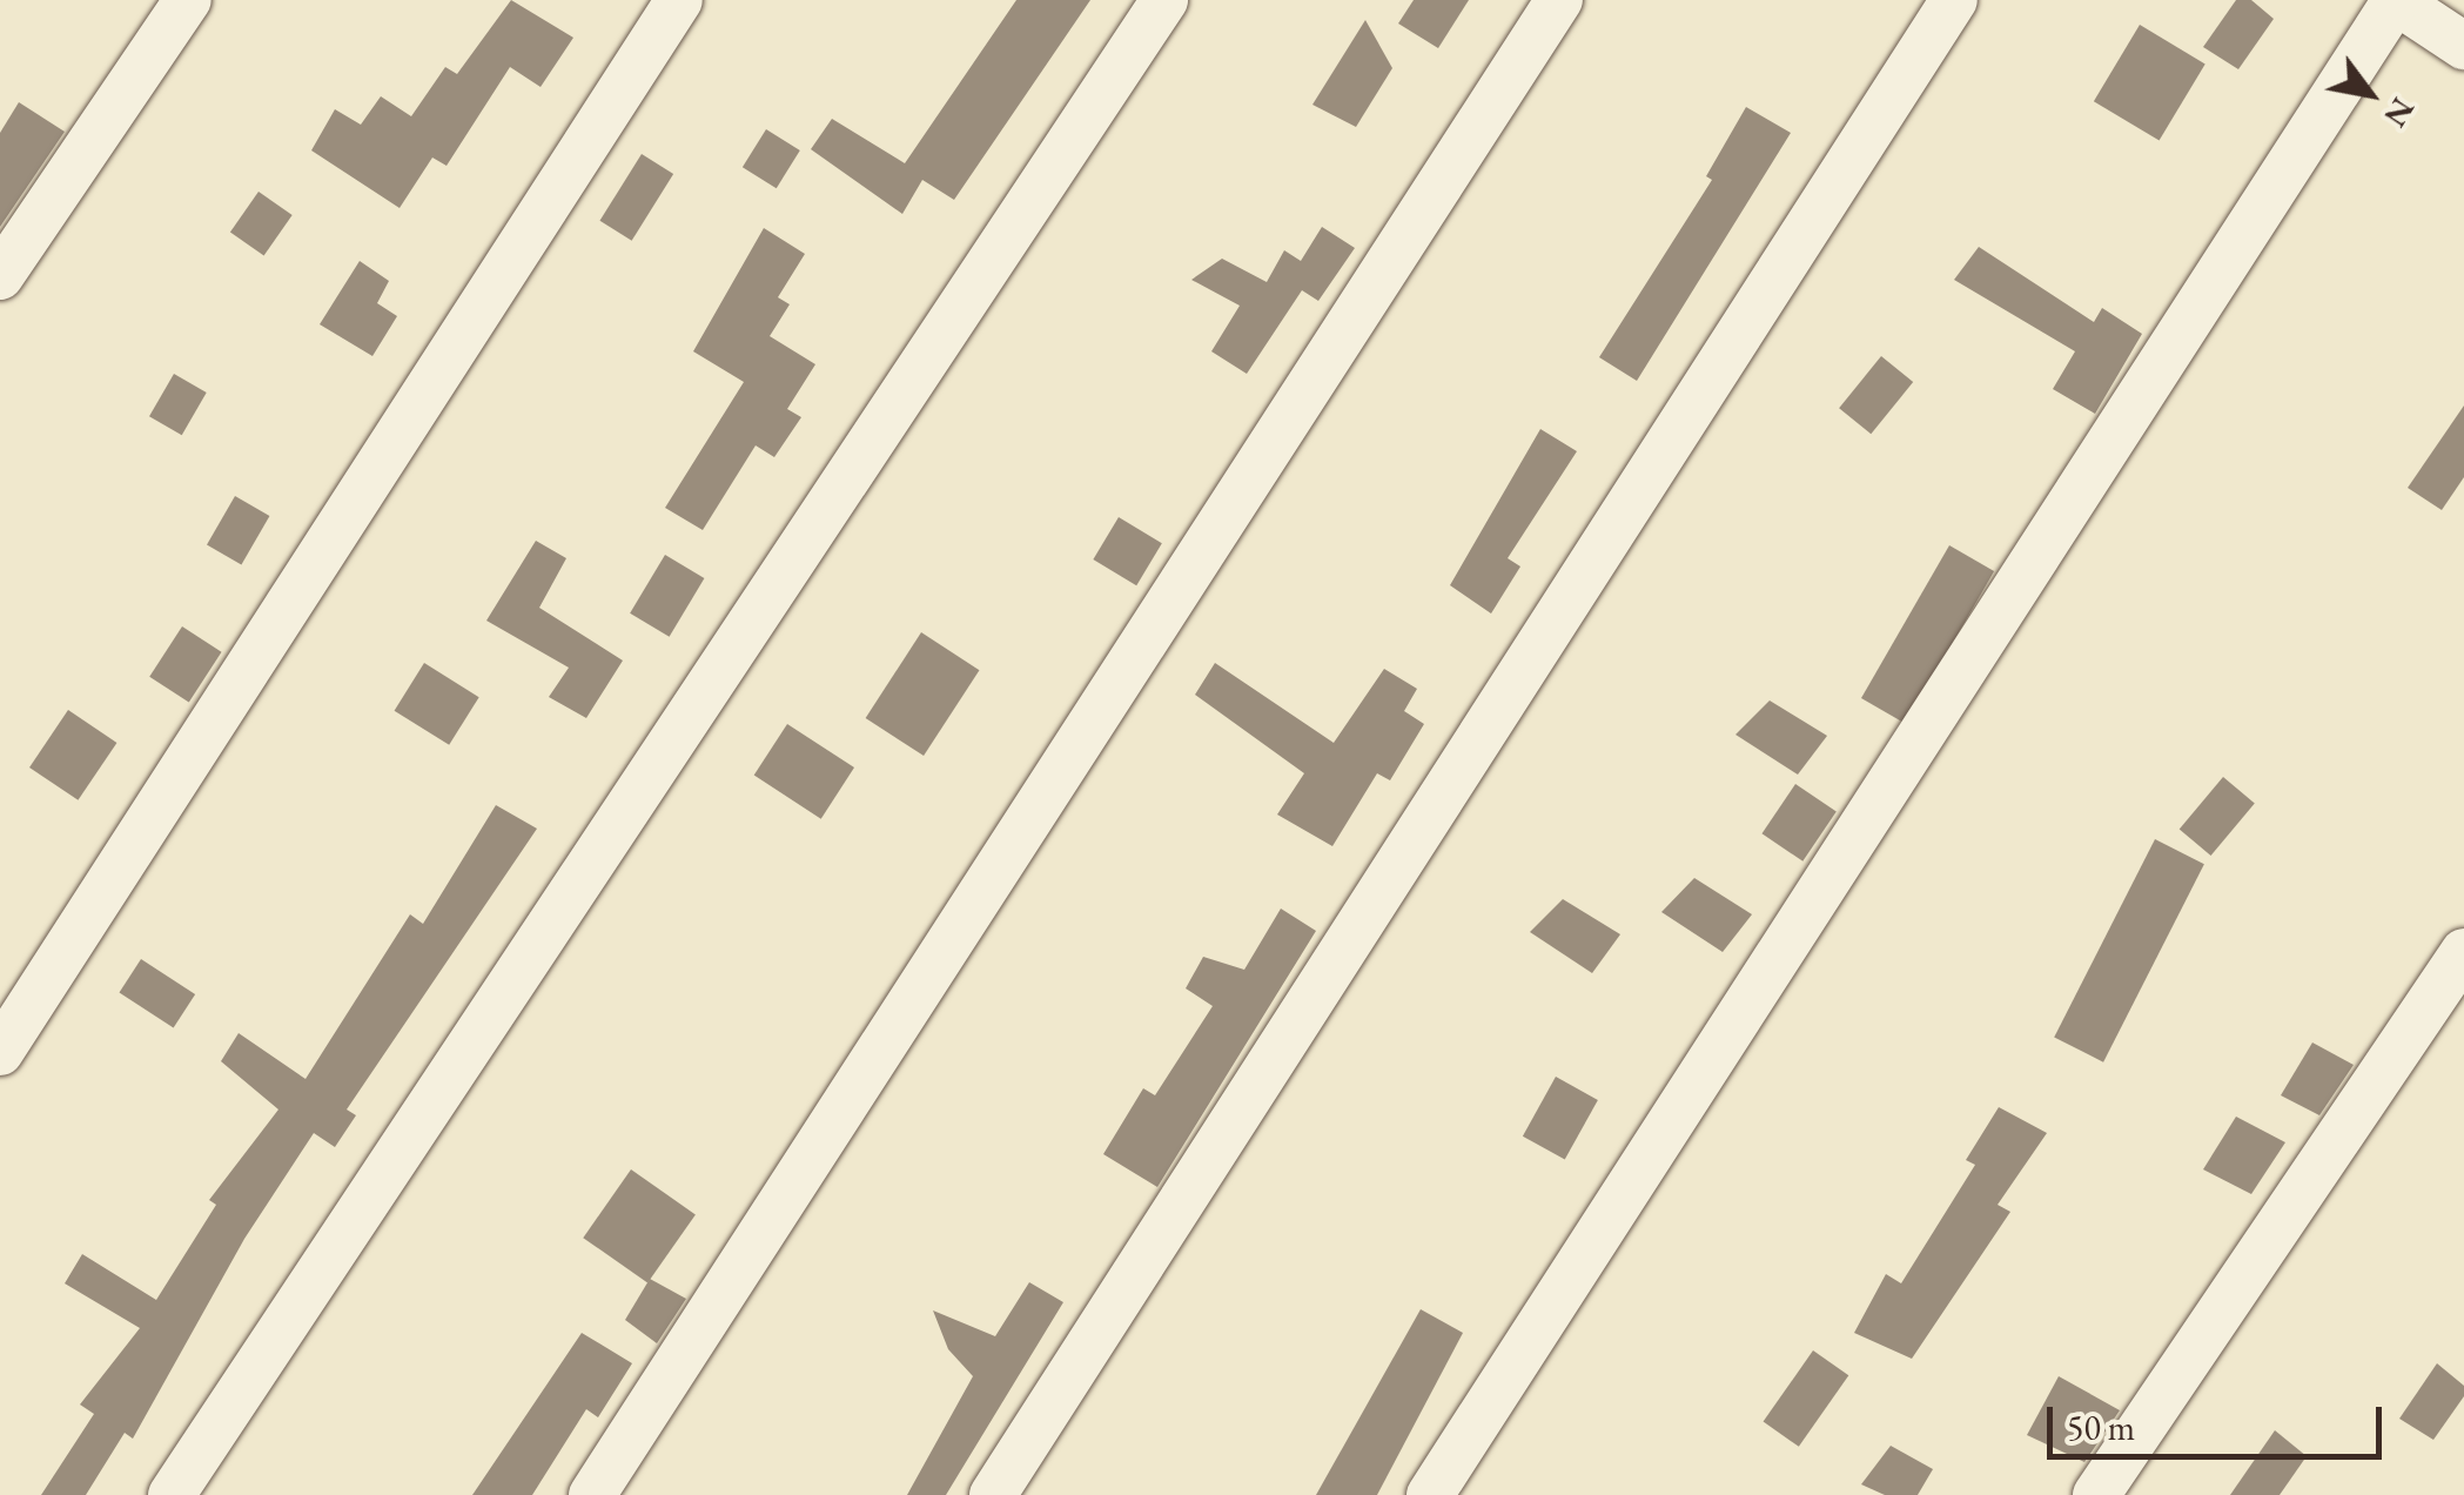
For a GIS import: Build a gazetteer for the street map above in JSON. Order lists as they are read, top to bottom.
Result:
{
  "scale_bar": "50 m",
  "north": "bottom right"
}
